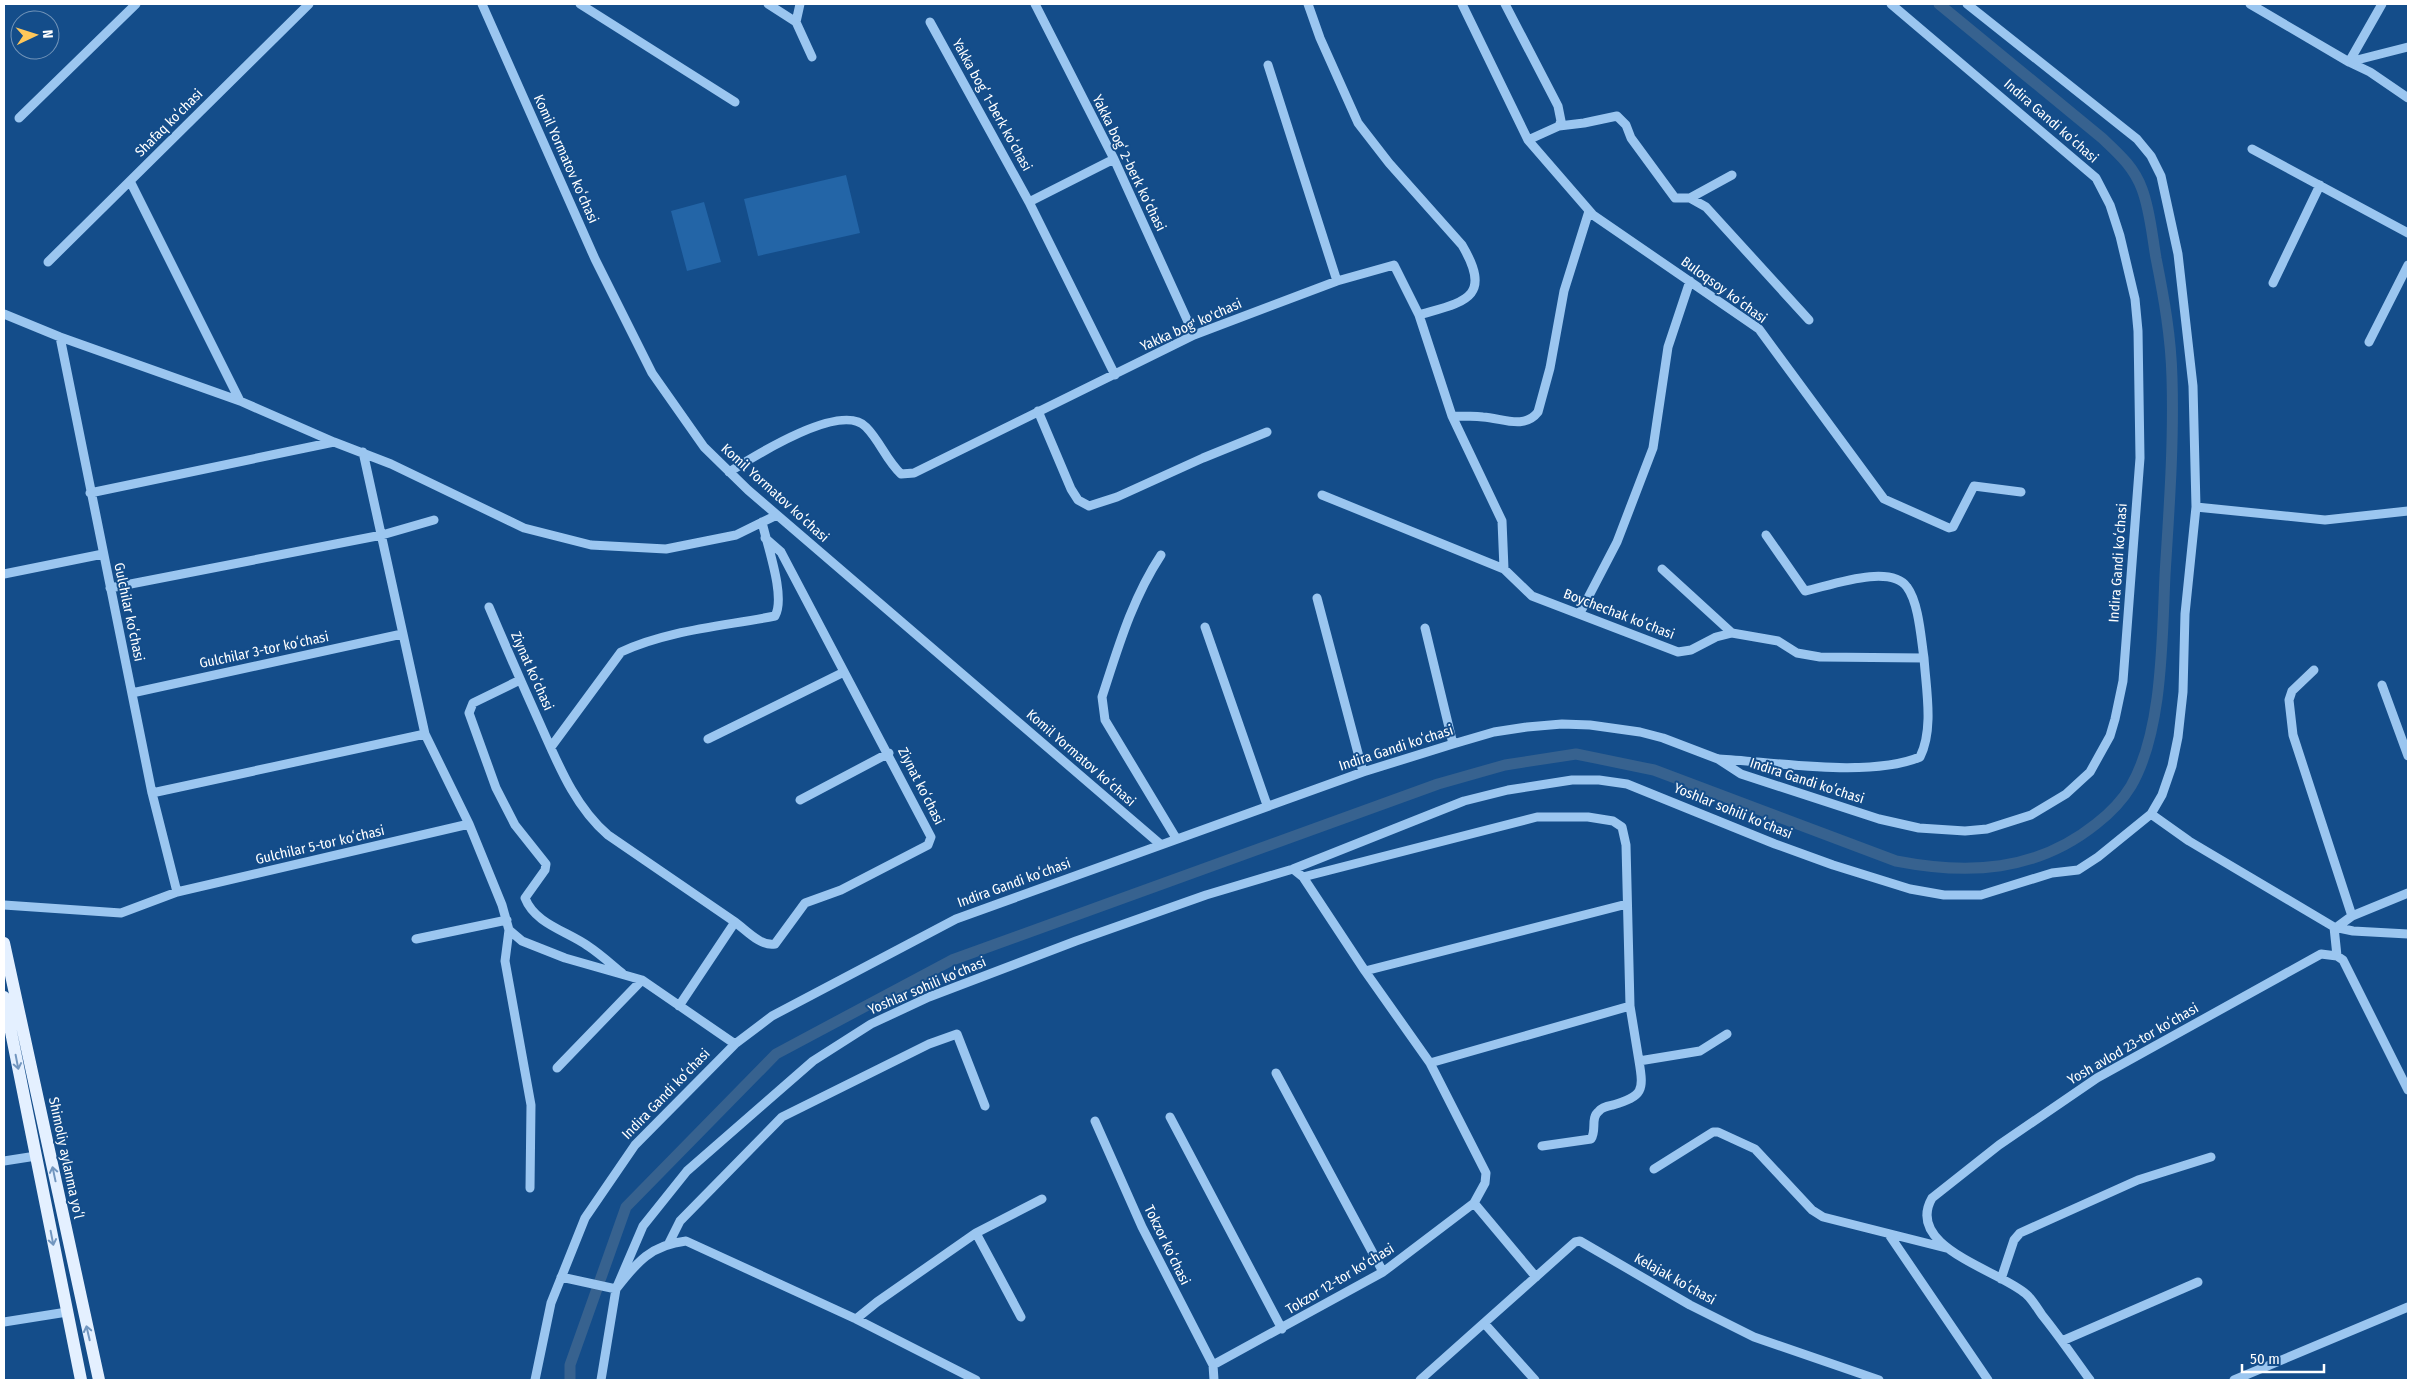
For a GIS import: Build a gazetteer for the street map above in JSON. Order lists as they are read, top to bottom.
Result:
{
  "streets": {
    "main road": ["Shimoliy aylanma yoʻl"],
    "street": [
      "Yakka bogʻ 1-berk koʻchasi",
      "Indira Gandi koʻchasi",
      "Shafaq koʻchasi",
      "Komil Yormatov koʻchasi",
      "Yakka bogʻ 2-berk koʻchasi",
      "Buloqsoy koʻchasi",
      "Yakka bog' ko'chasi",
      "Gulchilar koʻchasi",
      "Boychechak koʻchasi",
      "Gulchilar 3-tor koʻchasi",
      "Ziynat koʻchasi",
      "Yoshlar sohili koʻchasi",
      "Gulchilar 5-tor koʻchasi",
      "Yosh avlod 23-tor koʻchasi",
      "Tokzor koʻchasi",
      "Tokzor 12-tor koʻchasi",
      "Kelajak koʻchasi"
    ]
  },
  "crossings": [
    ["Yakka bogʻ 1-berk koʻchasi", "Yakka bog' ko'chasi"],
    ["Indira Gandi koʻchasi", "Komil Yormatov koʻchasi"],
    ["Komil Yormatov koʻchasi", "Yakka bog' ko'chasi"],
    ["Yakka bogʻ 2-berk koʻchasi", "Yakka bog' ko'chasi"],
    ["Yakka bog' ko'chasi", "Boychechak koʻchasi"],
    ["Gulchilar koʻchasi", "Gulchilar 3-tor koʻchasi"],
    ["Gulchilar koʻchasi", "Gulchilar 5-tor koʻchasi"],
    ["Tokzor koʻchasi", "Tokzor 12-tor koʻchasi"]
  ],
  "scale_bar": "50 m",
  "north": "right"
}
